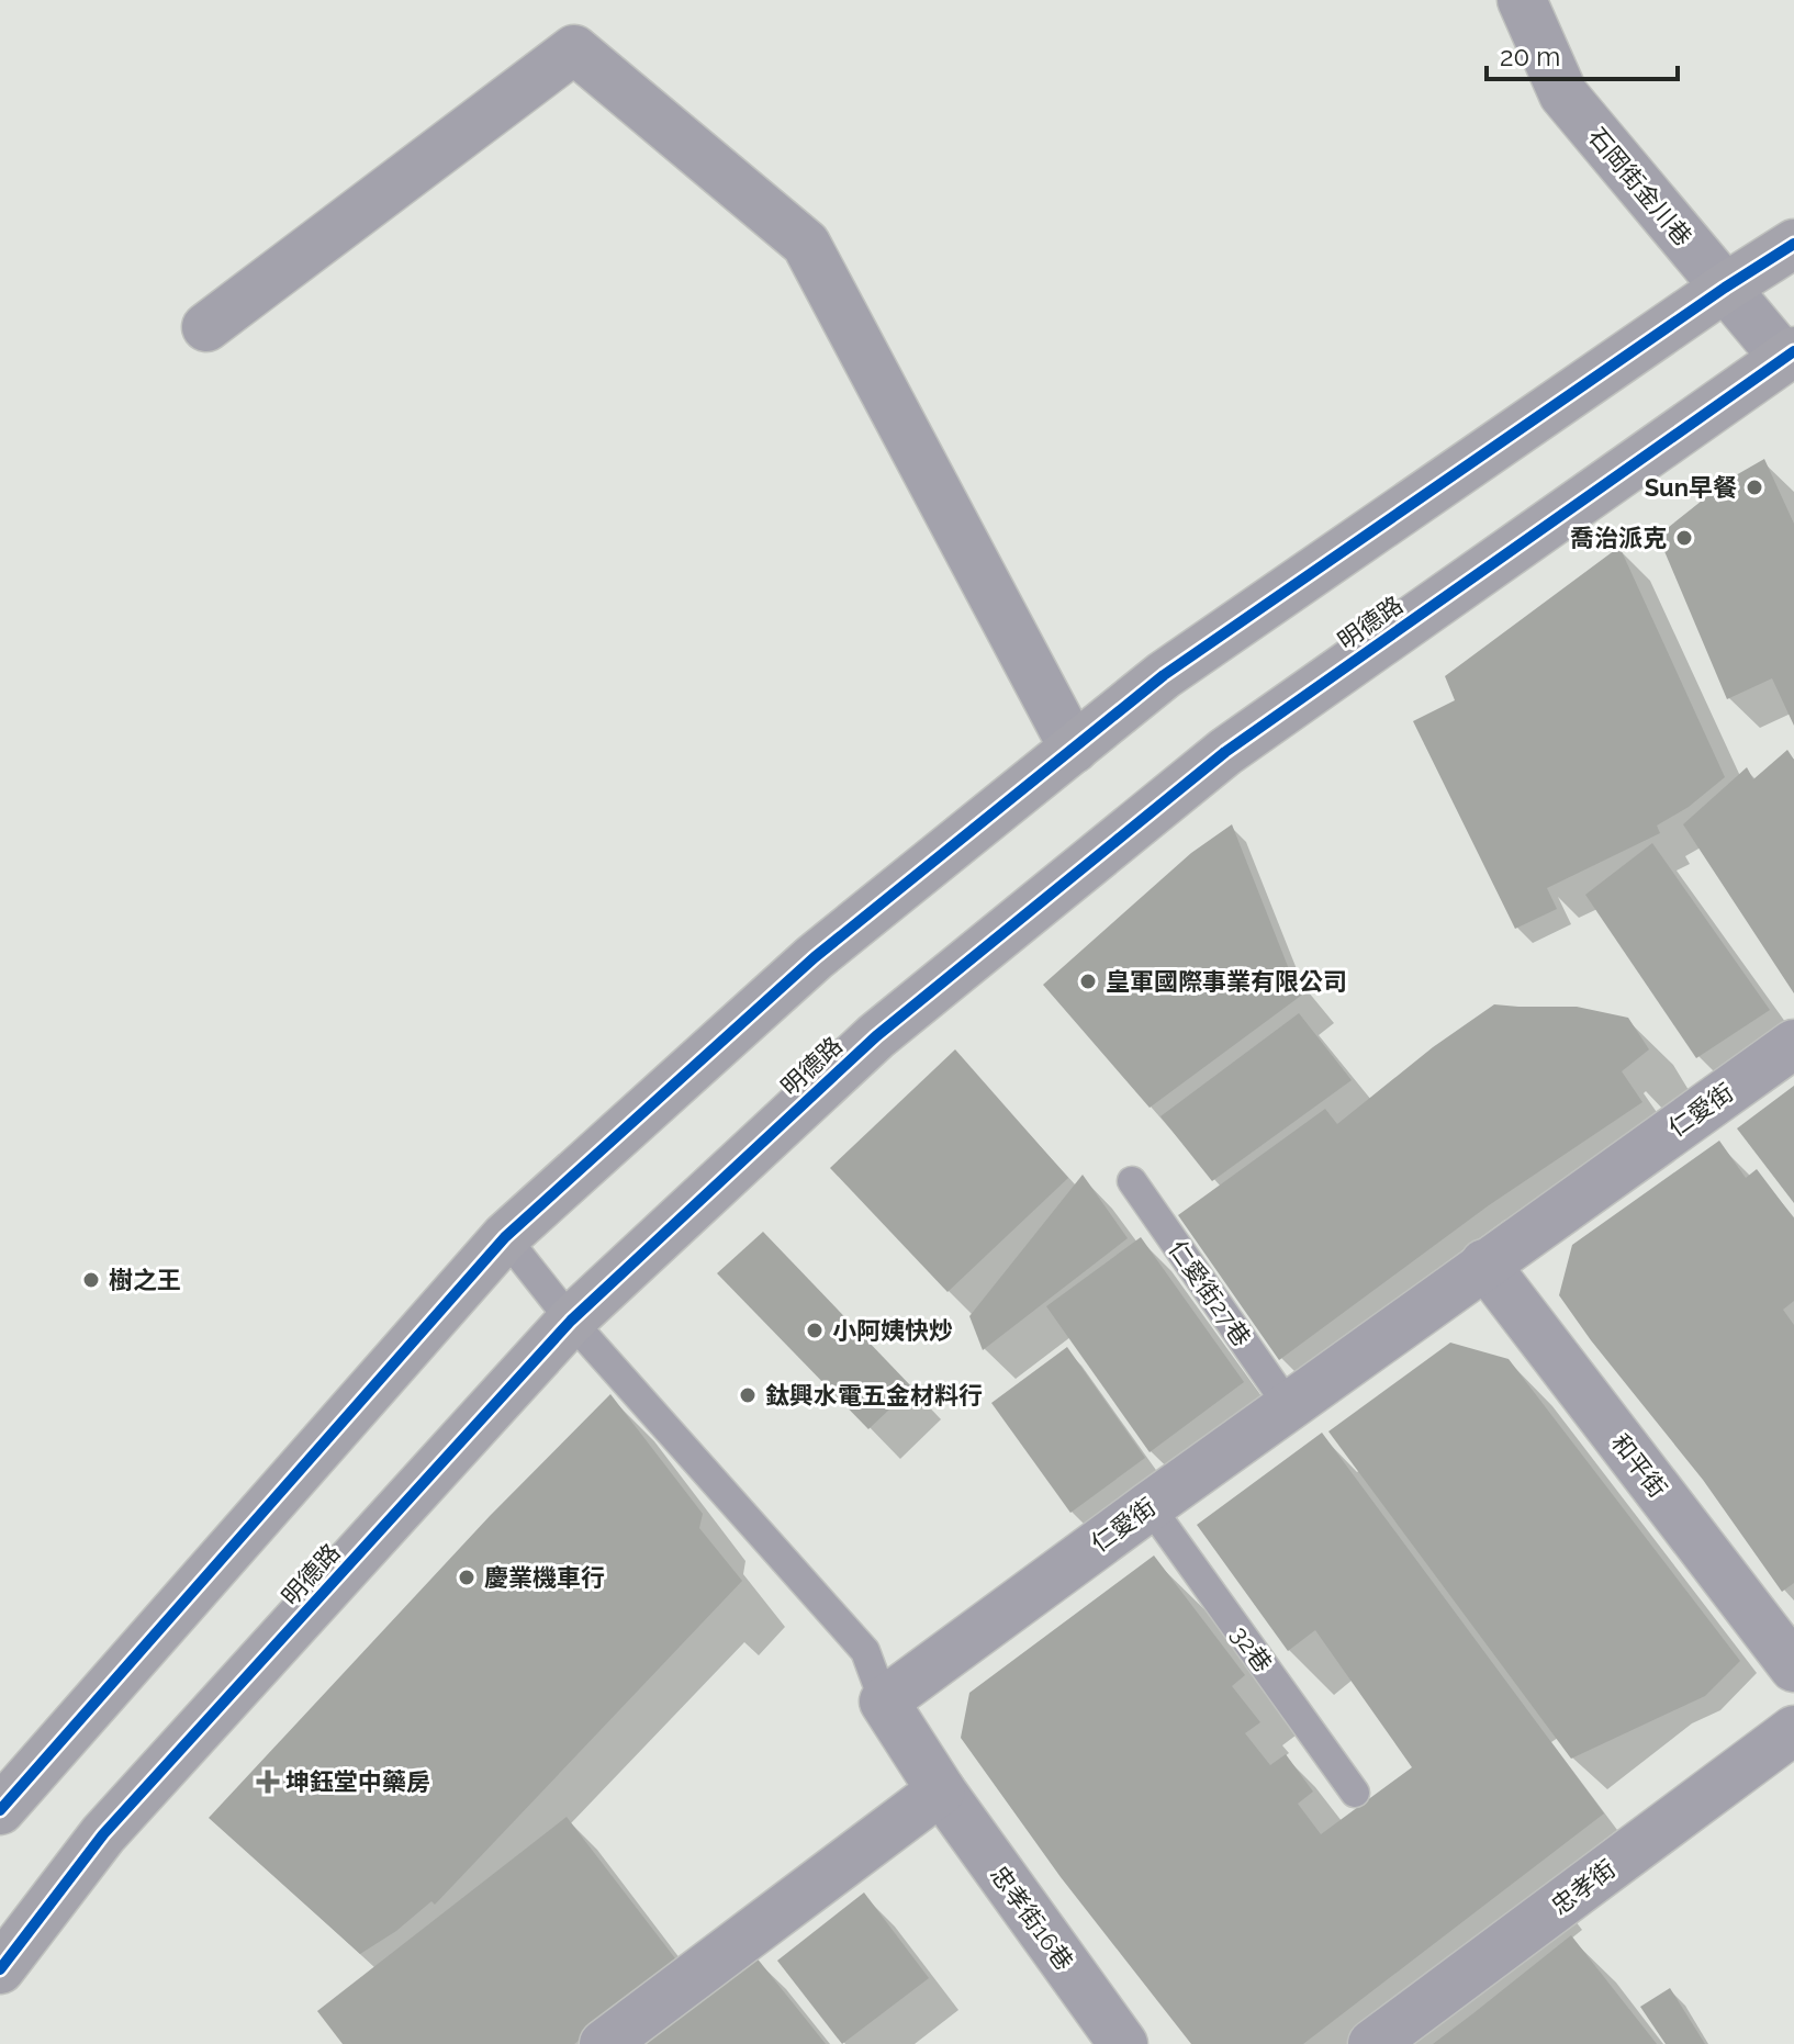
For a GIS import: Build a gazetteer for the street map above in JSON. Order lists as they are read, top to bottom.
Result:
{
  "streets": {
    "main road": ["明德路"],
    "street": [
      "石岡街金川巷",
      "仁愛街",
      "和平街",
      "忠孝街",
      "忠孝街16巷"
    ],
    "lane": ["仁愛街27巷", "32巷"]
  },
  "crossings": [
    ["石岡街金川巷", "明德路"],
    ["仁愛街", "仁愛街27巷"],
    ["仁愛街", "和平街"],
    ["仁愛街", "32巷"]
  ],
  "places": {
    "other": [
      "Sun早餐",
      "喬治派克",
      "皇軍國際事業有限公司",
      "樹之王",
      "小阿姨快炒",
      "鈦興水電五金材料行",
      "慶業機車行"
    ],
    "health": ["坤鈺堂中藥房"]
  },
  "scale_bar": "20 m"
}
